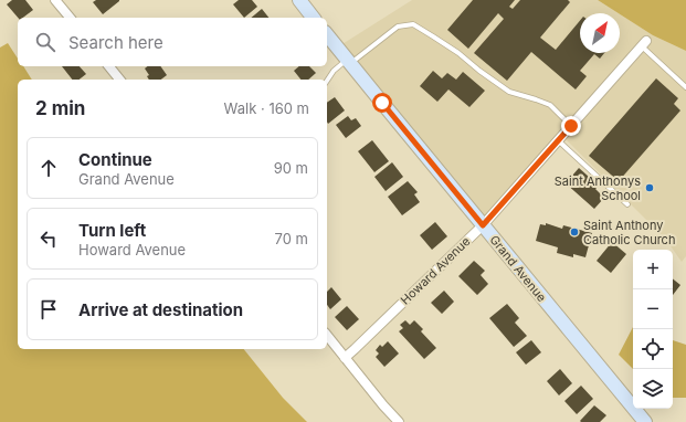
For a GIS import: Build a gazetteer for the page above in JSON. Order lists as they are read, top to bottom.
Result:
{
  "streets": {
    "street": ["Grand Avenue", "Howard Avenue"]
  },
  "crossings": [
    ["Grand Avenue", "Howard Avenue"]
  ],
  "places": ["Saint Anthonys School", "Saint Anthony Catholic Church"],
  "north": "top right",
  "page": {
    "search": "Search here",
    "heading": ["2 min", "Walk · 160 m"],
    "list": [
      ["Continue", "Grand Avenue", "90 m"],
      ["Turn left", "Howard Avenue", "70 m"],
      "Arrive at destination"
    ],
    "map_buttons": ["+", "−"]
  }
}
